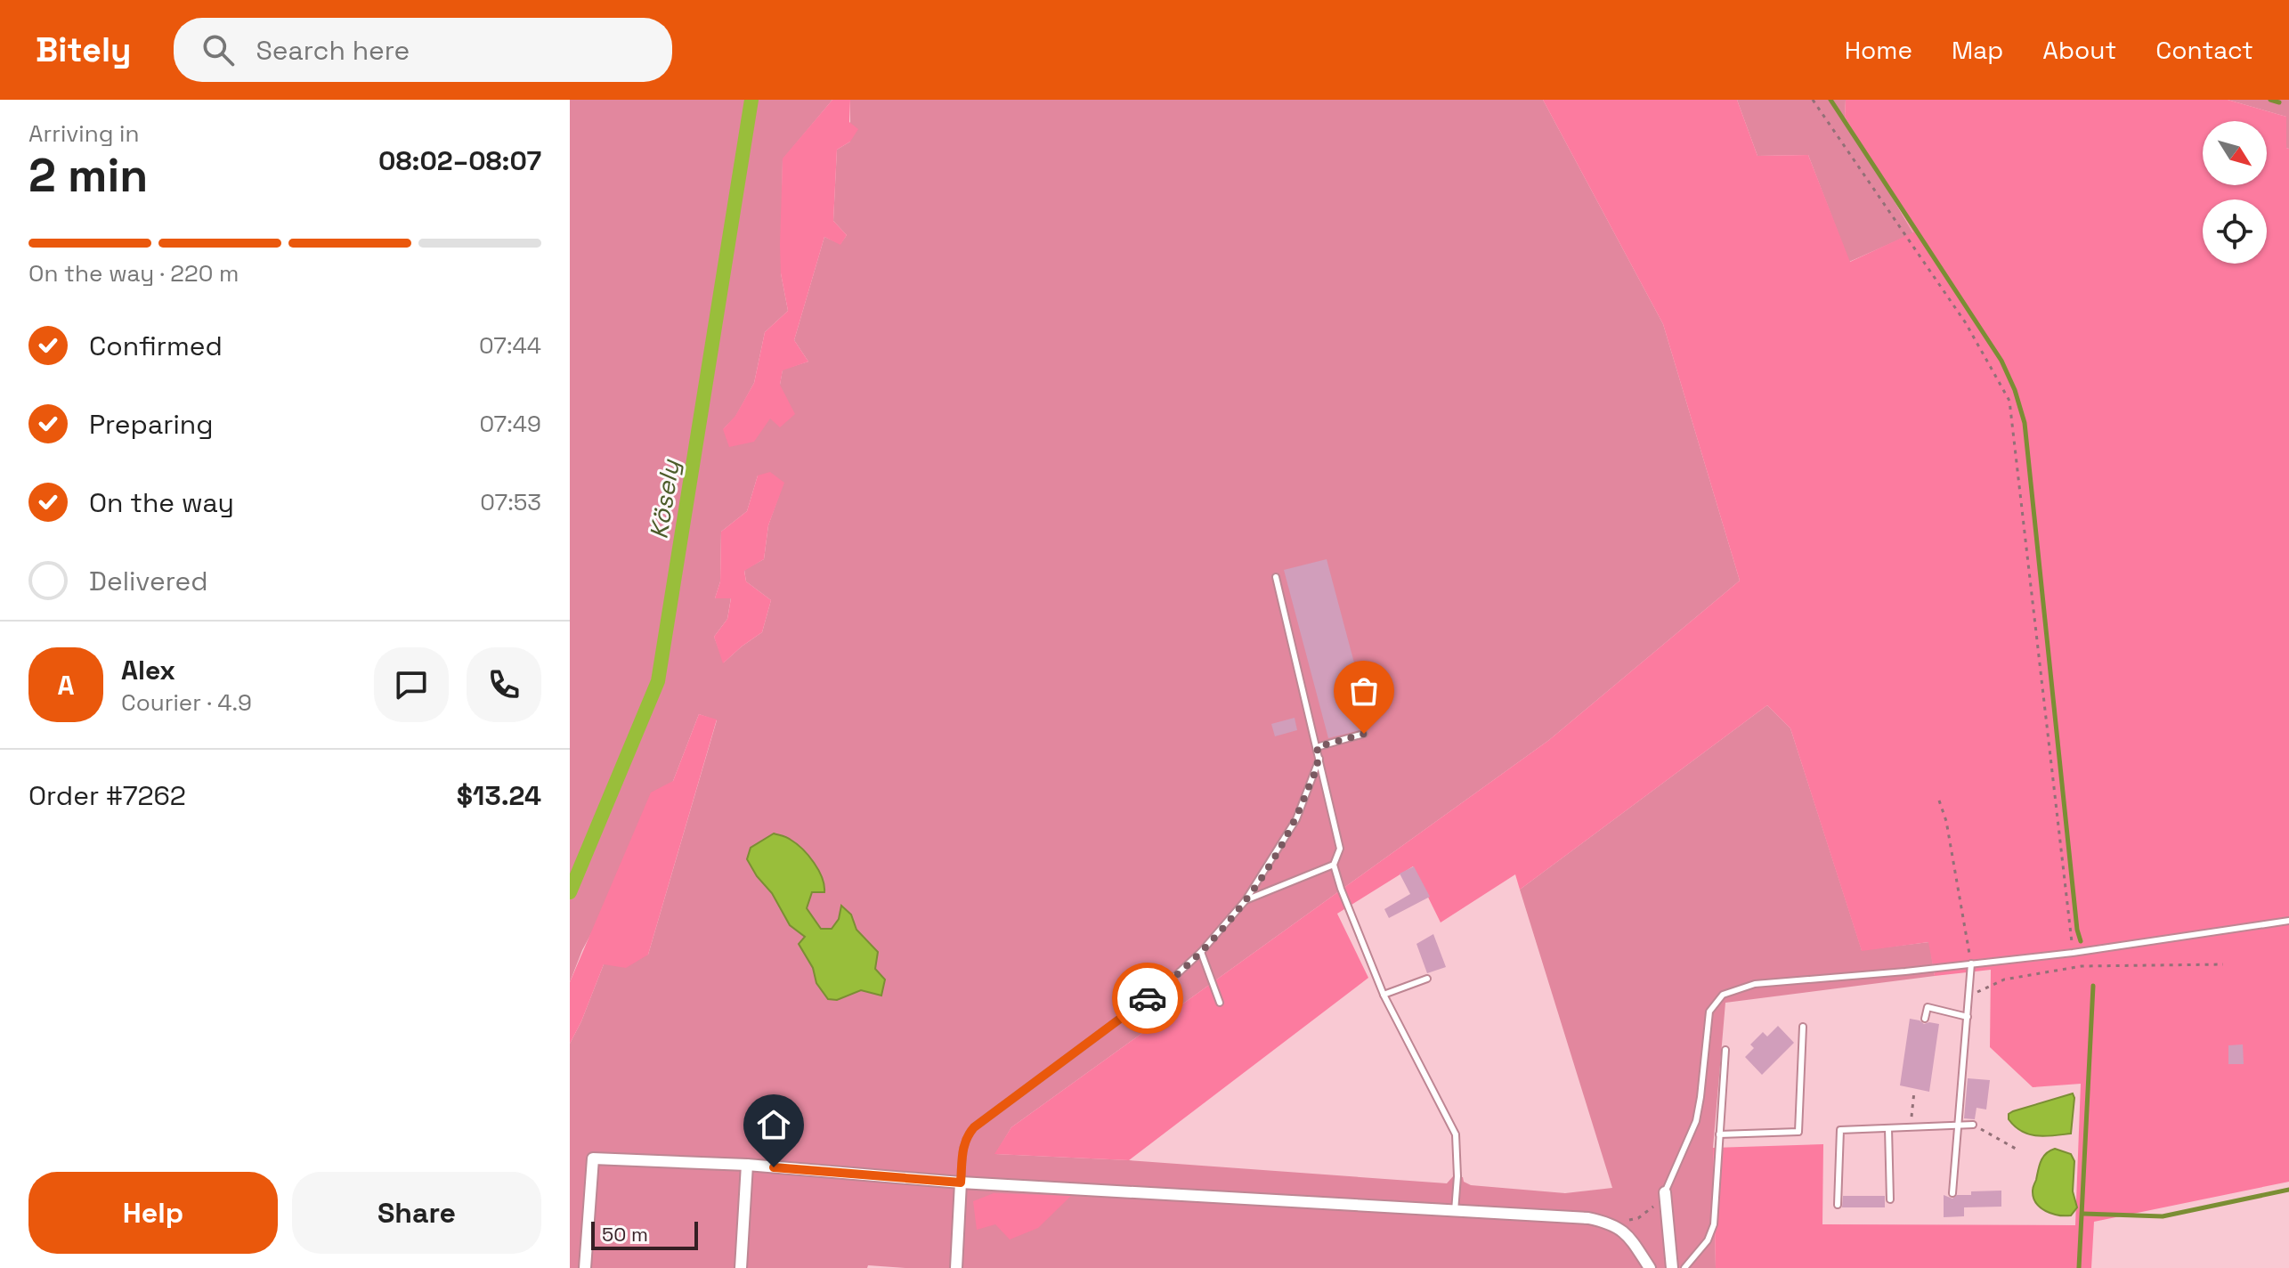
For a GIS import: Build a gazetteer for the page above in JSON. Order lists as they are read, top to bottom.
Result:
{
  "water": ["Kösely"],
  "scale_bar": "50 m",
  "north": "bottom right",
  "page": {
    "header": "Bitely",
    "search": "Search here",
    "nav": [
      "Home",
      "Map",
      "About",
      "Contact"
    ],
    "heading": ["2 min", "Arriving in", "08:02–08:07"],
    "panel": [
      "Alex",
      "Courier · 4.9",
      "Order #7262",
      "$13.24"
    ],
    "bar": "On the way · 220 m",
    "list": [
      ["Confirmed", "07:44"],
      ["Preparing", "07:49"],
      ["On the way", "07:53"],
      "Delivered"
    ],
    "round": "A",
    "buttons": ["Help", "Share"],
    "scale": "50 m"
  }
}
